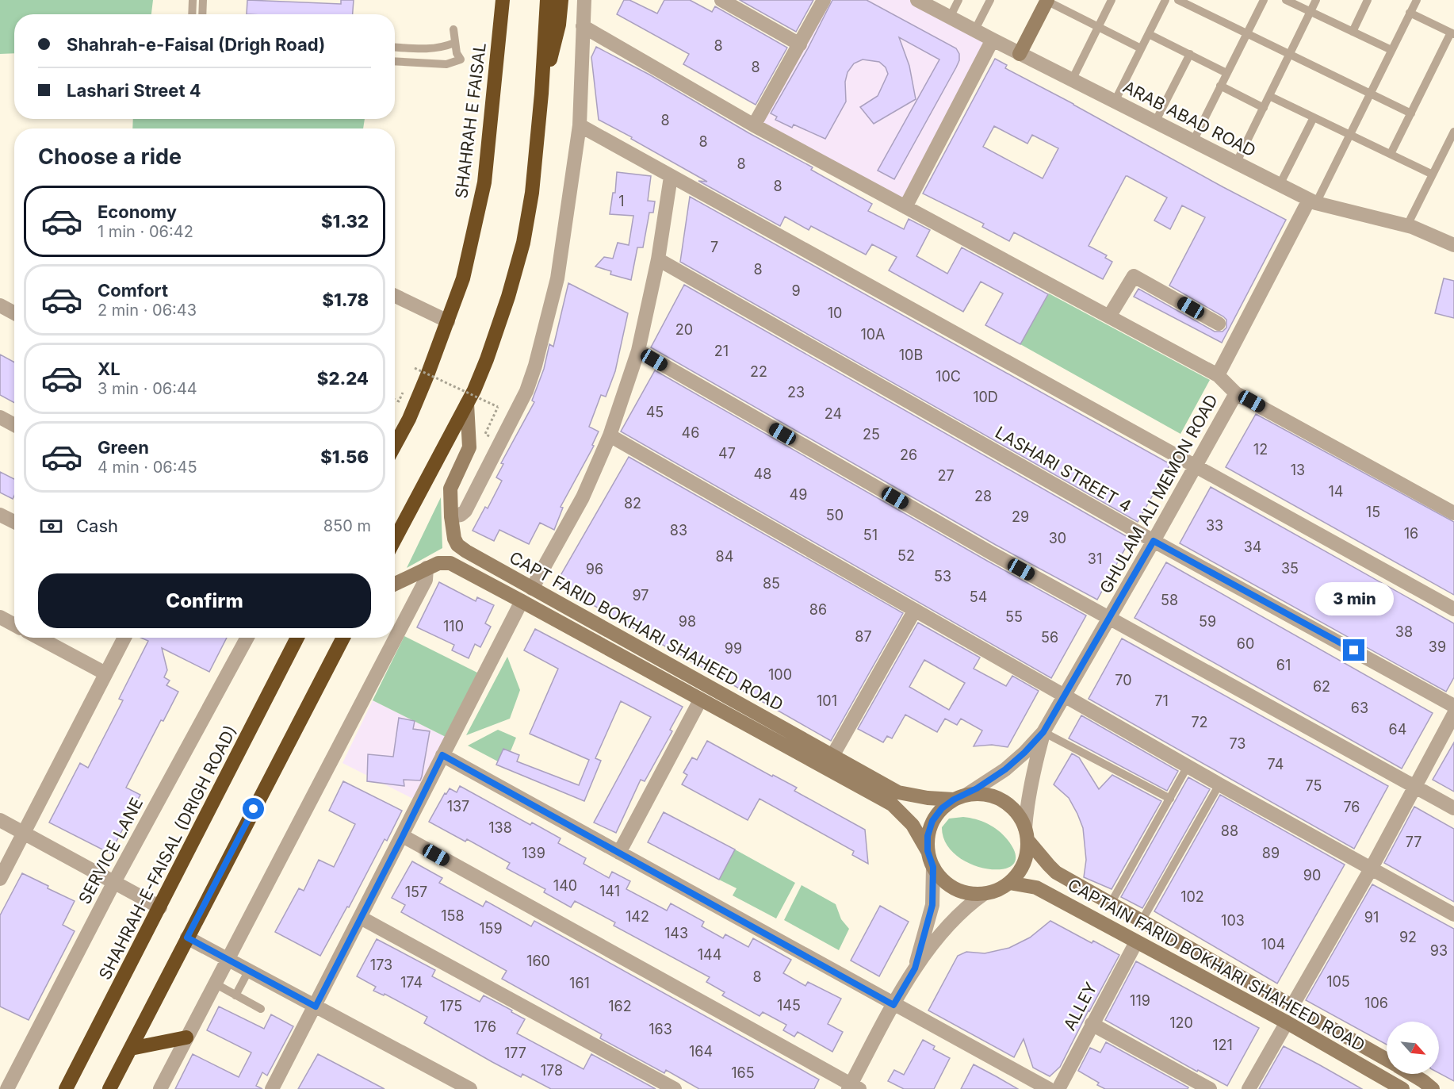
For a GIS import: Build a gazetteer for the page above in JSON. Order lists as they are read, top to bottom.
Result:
{
  "streets": {
    "highway": ["SHAHRAH E FAISAL", "SHAHRAH-E-FAISAL (DRIGH ROAD)"],
    "street": [
      "ARAB ABAD ROAD",
      "LASHARI STREET 4",
      "GHULAM ALI MEMON ROAD",
      "CAPT FARID BOKHARI SHAHEED ROAD",
      "SERVICE LANE",
      "CAPTAIN FARID BOKHARI SHAHEED ROAD",
      "ALLEY"
    ]
  },
  "crossings": [
    ["ARAB ABAD ROAD", "GHULAM ALI MEMON ROAD"],
    ["LASHARI STREET 4", "GHULAM ALI MEMON ROAD"],
    ["CAPT FARID BOKHARI SHAHEED ROAD", "CAPTAIN FARID BOKHARI SHAHEED ROAD"],
    ["CAPTAIN FARID BOKHARI SHAHEED ROAD", "ALLEY"]
  ],
  "house_numbers": [
    "8",
    "8",
    "8",
    "8",
    "8",
    "8",
    "1",
    "7",
    "8",
    "9",
    "10",
    "20",
    "10A",
    "21",
    "10B",
    "22",
    "10C",
    "23",
    "10D",
    "45",
    "24",
    "46",
    "25",
    "12",
    "47",
    "26",
    "13",
    "48",
    "27",
    "14",
    "49",
    "28",
    "82",
    "15",
    "50",
    "29",
    "33",
    "83",
    "16",
    "51",
    "30",
    "34",
    "52",
    "84",
    "31",
    "35",
    "96",
    "53",
    "85",
    "97",
    "54",
    "58",
    "86",
    "55",
    "98",
    "59",
    "110",
    "38",
    "87",
    "56",
    "60",
    "39",
    "99",
    "61",
    "100",
    "70",
    "62",
    "101",
    "71",
    "63",
    "72",
    "64",
    "73",
    "74",
    "75",
    "137",
    "76",
    "138",
    "88",
    "77",
    "139",
    "89",
    "90",
    "140",
    "141",
    "157",
    "102",
    "158",
    "142",
    "91",
    "103",
    "159",
    "143",
    "92",
    "104",
    "93",
    "144",
    "160",
    "173",
    "8",
    "105",
    "174",
    "161",
    "119",
    "106",
    "145",
    "175",
    "162",
    "120",
    "176",
    "163",
    "121",
    "164",
    "177",
    "178",
    "165"
  ],
  "north": "bottom right",
  "page": {
    "banner": ["Shahrah-e-Faisal (Drigh Road)", "Lashari Street 4"],
    "heading": "Choose a ride",
    "list": [
      {
        "name": "Economy",
        "note": "1 min · 06:42",
        "value": "$1.32"
      },
      {
        "name": "Comfort",
        "note": "2 min · 06:43",
        "value": "$1.78"
      },
      {
        "name": "XL",
        "note": "3 min · 06:44",
        "value": "$2.24"
      },
      {
        "name": "Green",
        "note": "4 min · 06:45",
        "value": "$1.56"
      }
    ],
    "pay": ["Cash", "850 m"],
    "buttons": "Confirm",
    "bubble": "3 min"
  }
}
